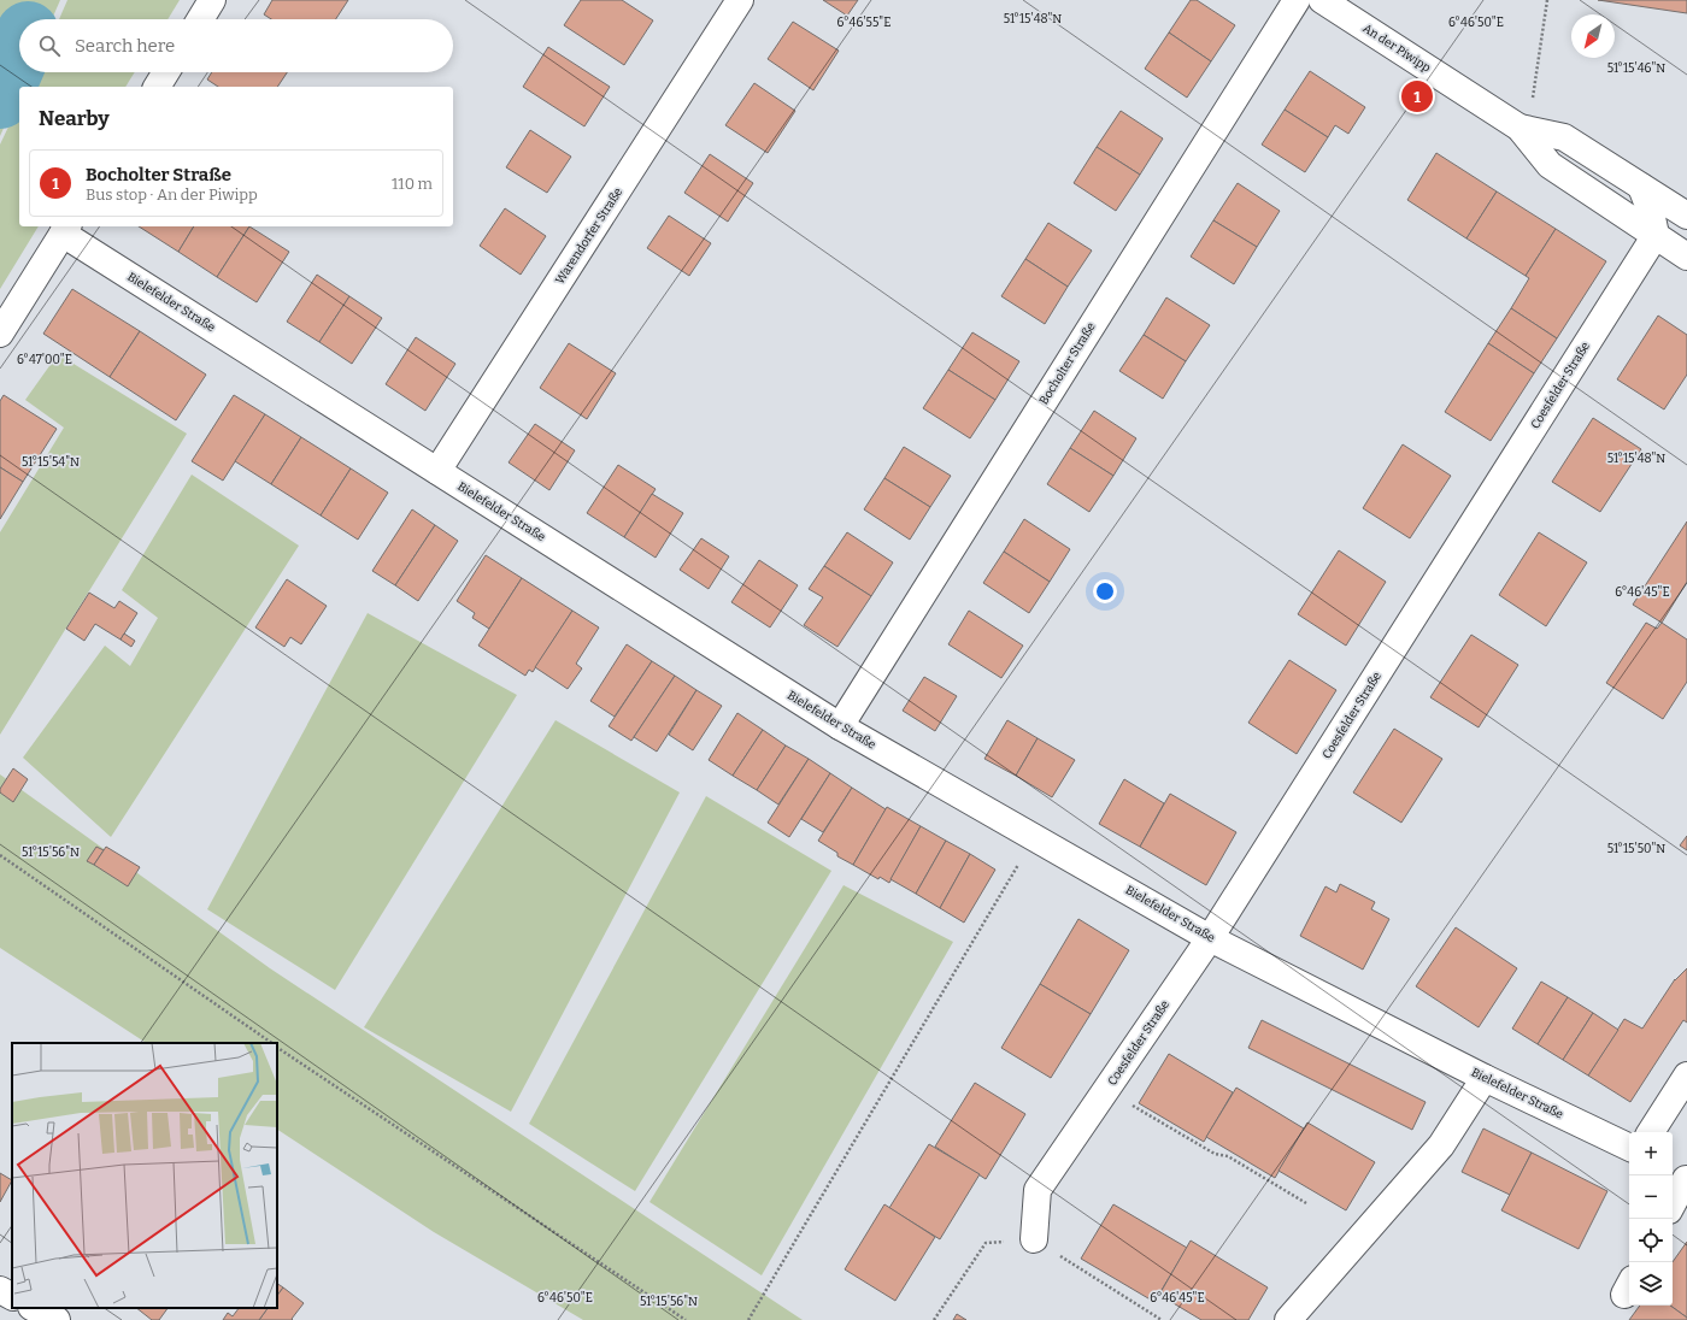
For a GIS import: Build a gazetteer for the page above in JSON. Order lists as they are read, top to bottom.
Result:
{
  "streets": {
    "street": [
      "An der Piwipp",
      "Warendorfer Straße",
      "Bielefelder Straße",
      "Bocholter Straße",
      "Coesfelder Straße"
    ]
  },
  "crossings": [
    ["An der Piwipp", "Coesfelder Straße"],
    ["Warendorfer Straße", "Bielefelder Straße"],
    ["Bielefelder Straße", "Bocholter Straße"],
    ["Bielefelder Straße", "Coesfelder Straße"]
  ],
  "north": "bottom left",
  "page": {
    "search": "Search here",
    "pins": "1",
    "heading": "Nearby",
    "list": [
      {
        "mark": "1",
        "name": "Bocholter Straße",
        "note": "Bus stop · An der Piwipp",
        "value": "110 m"
      }
    ],
    "map_buttons": ["+", "−"]
  },
  "coordinates": [
    "51°15'48\"N",
    "6°46'55\"E",
    "6°46'50\"E",
    "51°15'46\"N",
    "6°47'00\"E",
    "51°15'54\"N",
    "6°46'45\"E",
    "51°15'50\"N",
    "51°15'56\"N"
  ]
}
